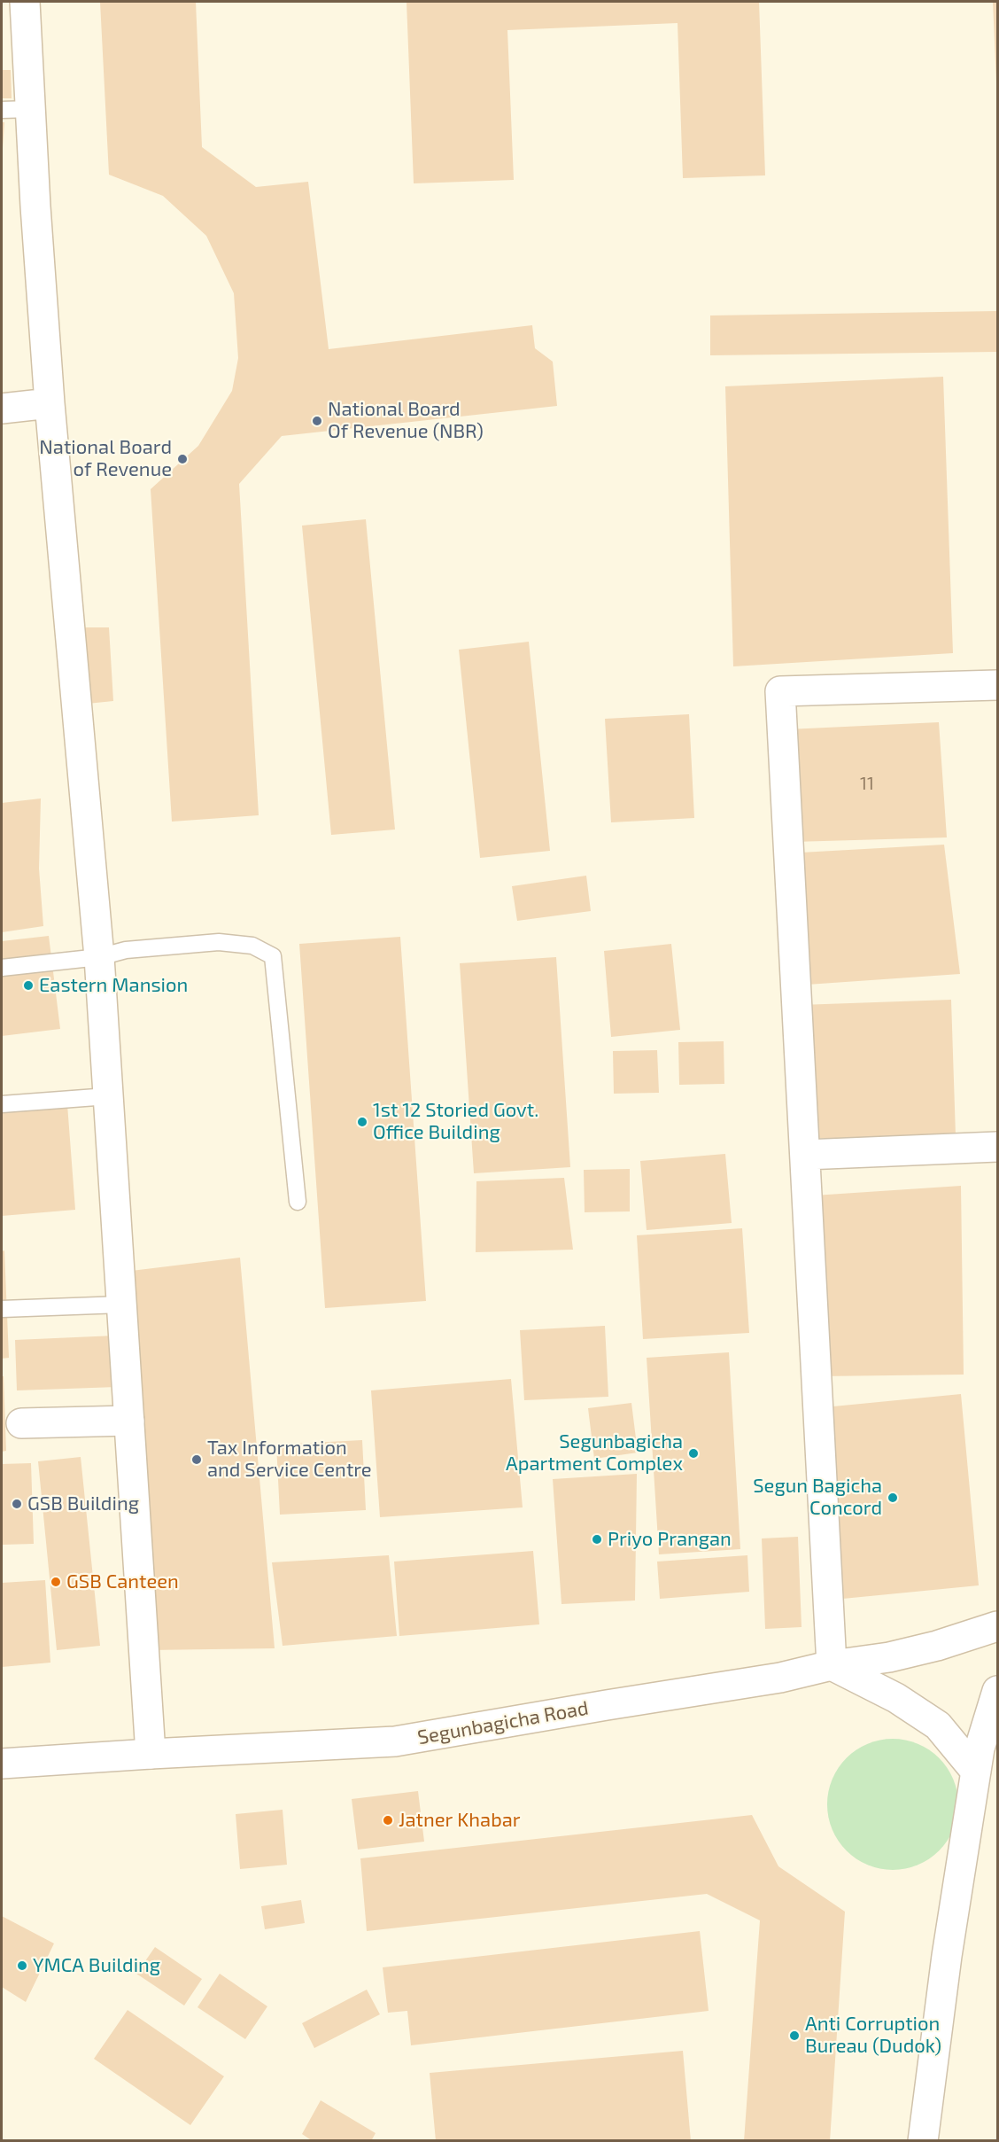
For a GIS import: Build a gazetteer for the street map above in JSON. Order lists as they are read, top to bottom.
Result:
{
  "streets": {
    "street": ["Segunbagicha Road"]
  },
  "places": [
    "National Board Of Revenue (NBR)",
    "National Board of Revenue",
    "Eastern Mansion",
    "1st 12 Storied Govt. Office Building",
    "Segunbagicha Apartment Complex",
    "Tax Information and Service Centre",
    "Segun Bagicha Concord",
    "GSB Building",
    "Priyo Prangan",
    "GSB Canteen",
    "Jatner Khabar",
    "YMCA Building",
    "Anti Corruption Bureau (Dudok)"
  ],
  "house_numbers": ["11"]
}
